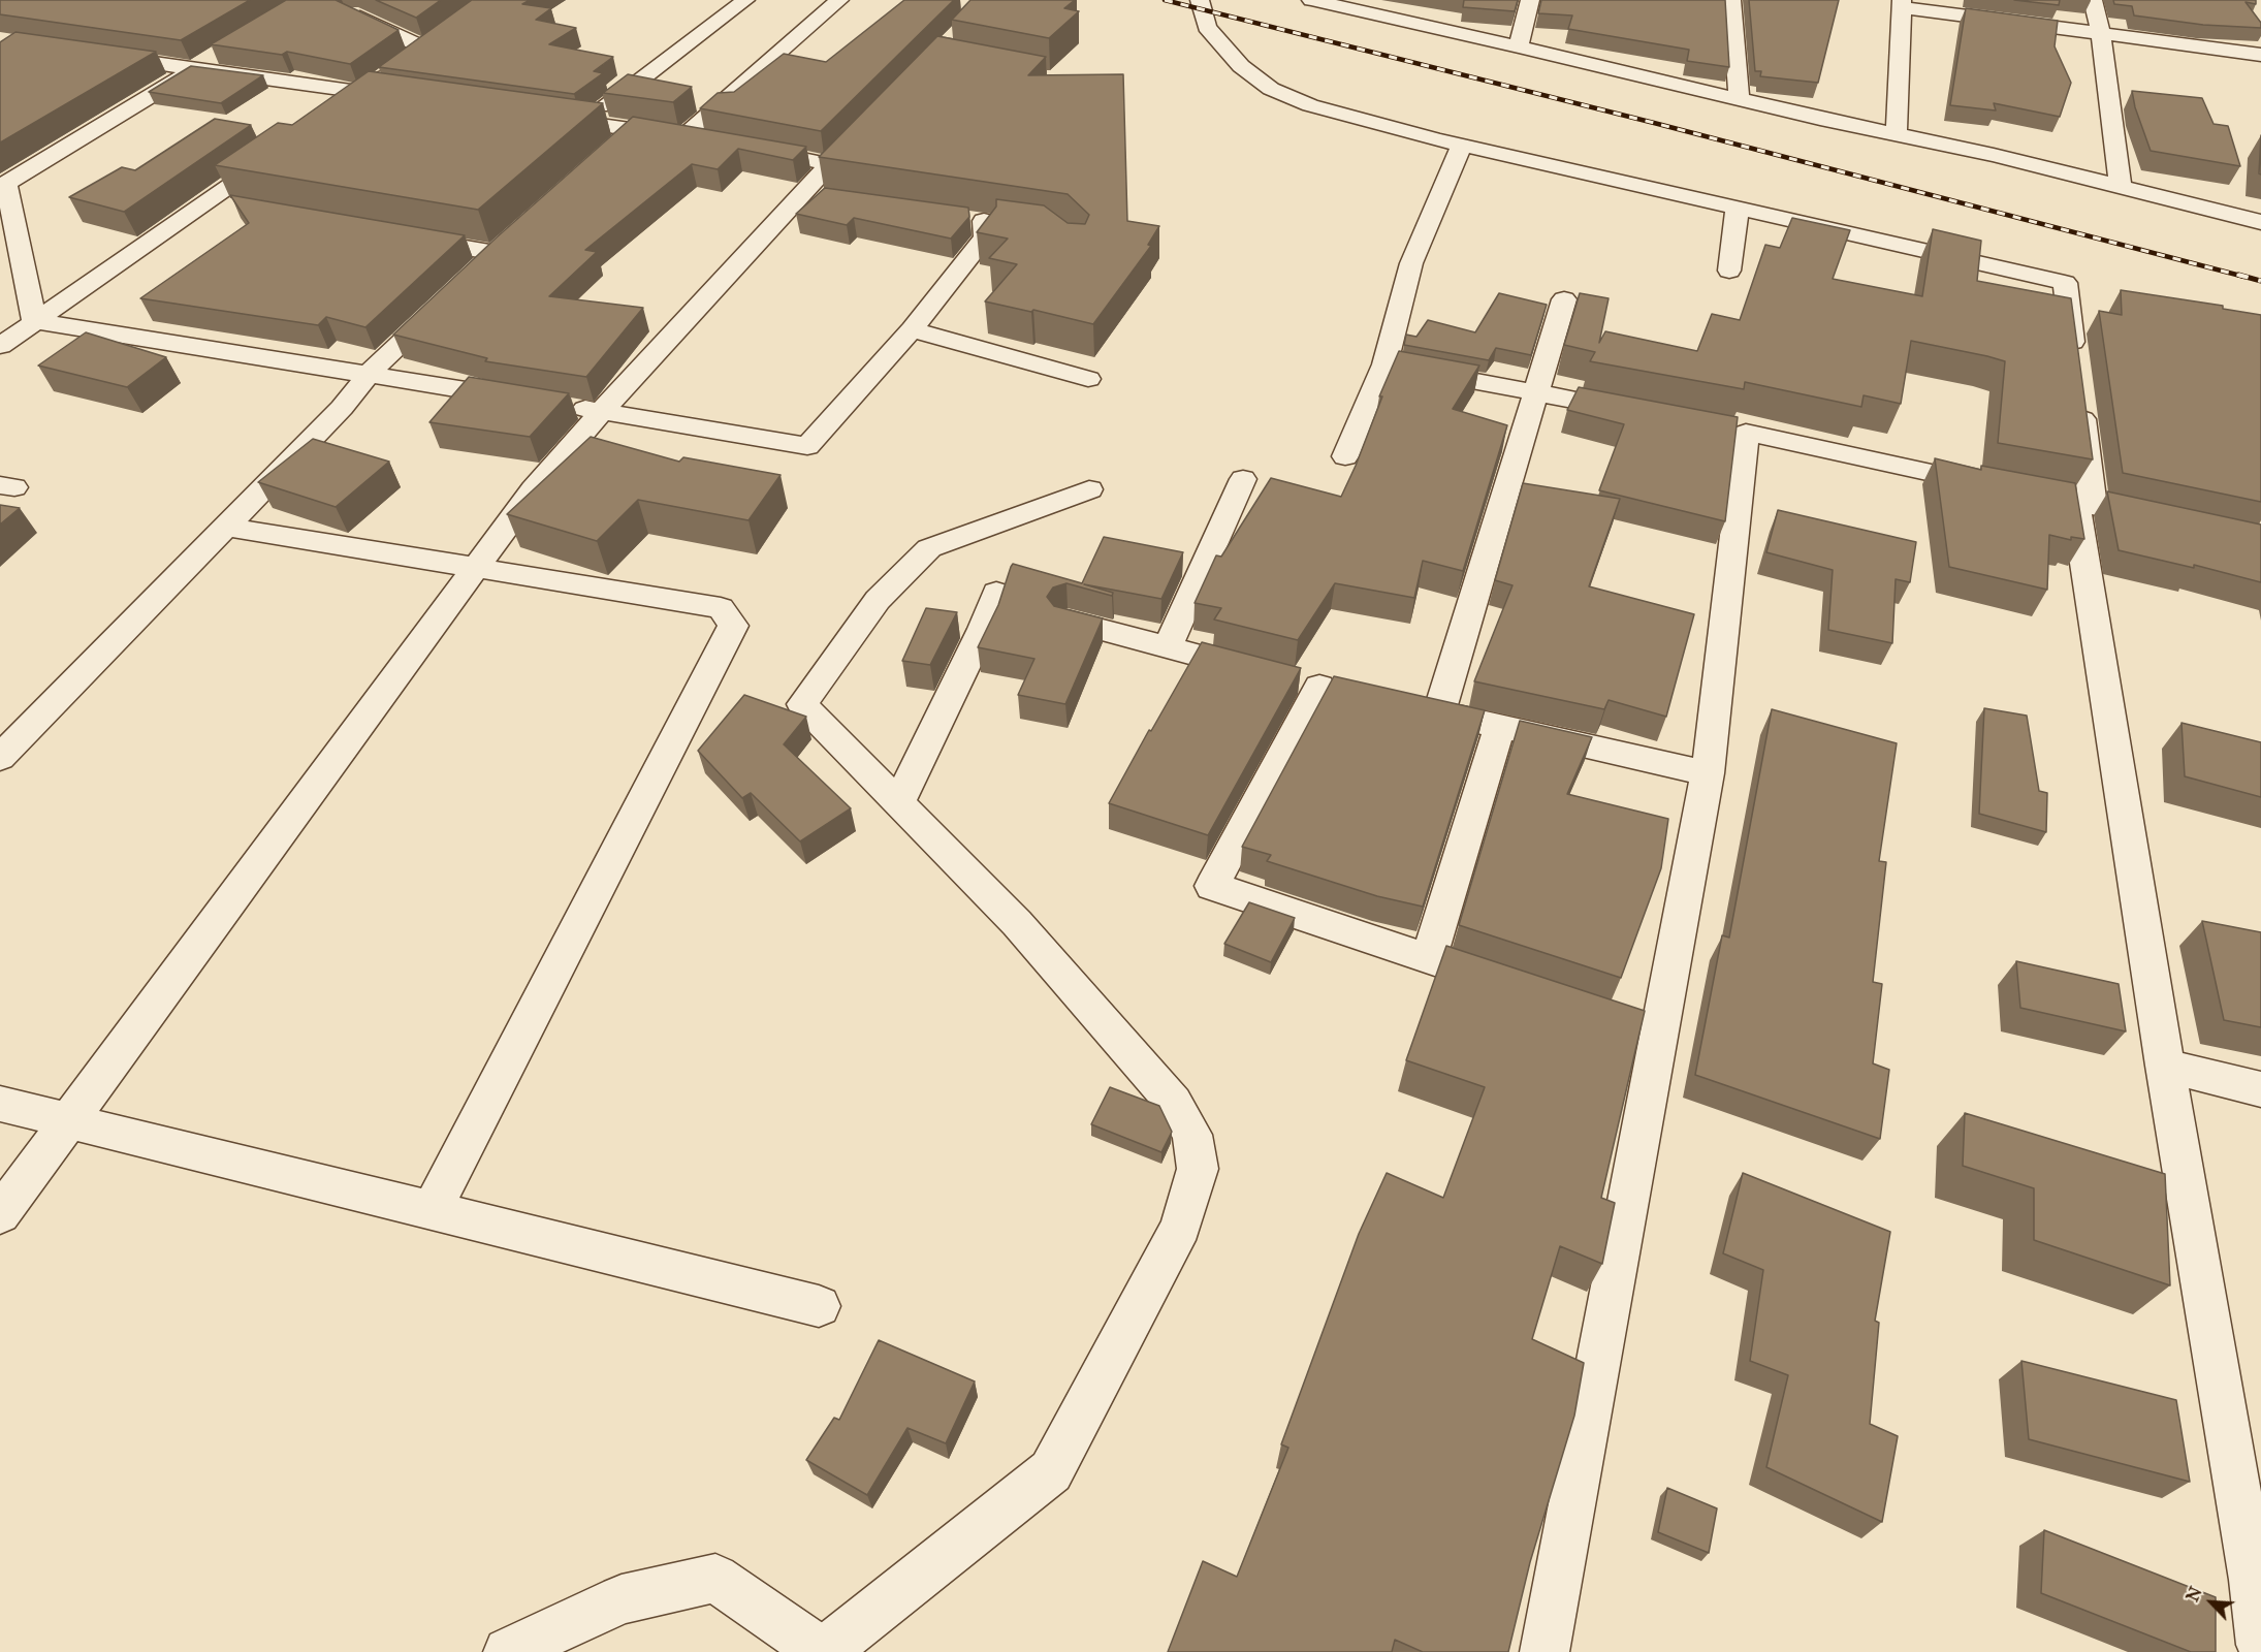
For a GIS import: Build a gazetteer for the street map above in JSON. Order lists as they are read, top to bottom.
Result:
{
  "north": "top left"
}
